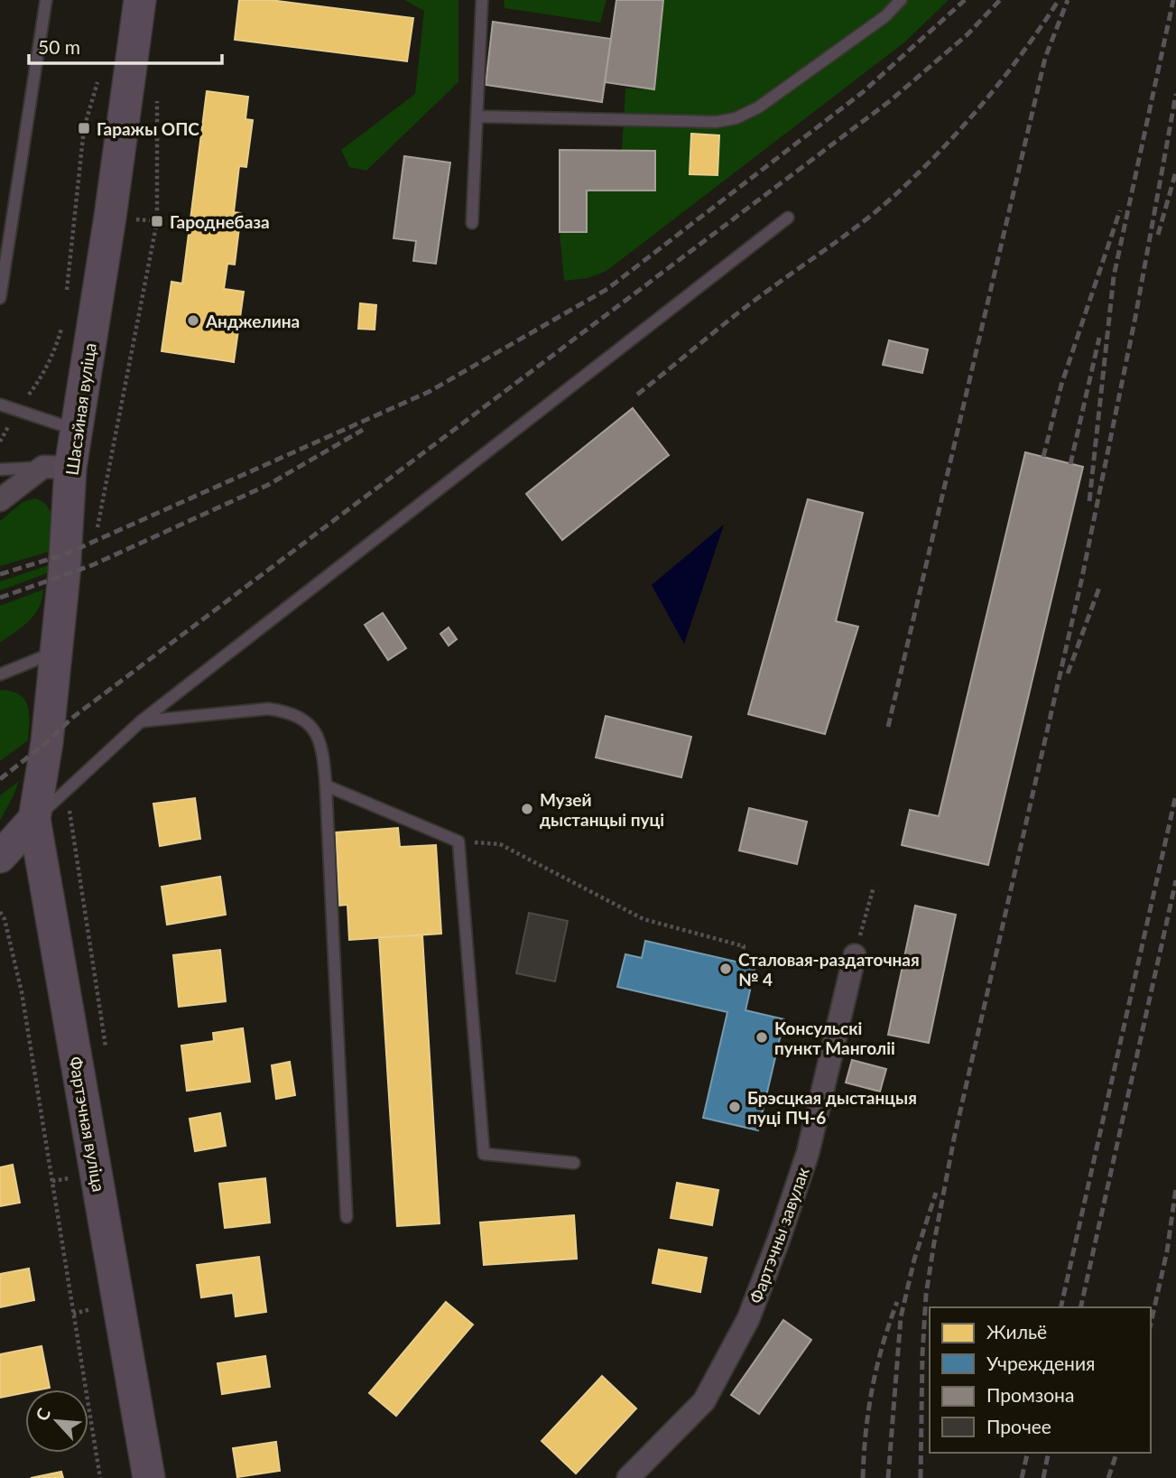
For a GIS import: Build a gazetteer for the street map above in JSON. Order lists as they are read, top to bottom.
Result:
{
  "streets": {
    "main road": ["Шасэйная вуліца", "Фартэчная вуліца"],
    "street": ["Фартэчны завулак"]
  },
  "crossings": [
    ["Шасэйная вуліца", "Фартэчная вуліца"]
  ],
  "places": {
    "transit": ["Гаражы ОПС", "Гароднебаза"],
    "other": [
      "Анджелина",
      "Музей дыстанцыі пуці",
      "Сталовая-раздаточная № 4",
      "Консульскі пункт Манголіі",
      "Брэсцкая дыстанцыя пуці ПЧ-6"
    ]
  },
  "legend": [
    "Жильё",
    "Учреждения",
    "Промзона",
    "Прочее"
  ],
  "scale_bar": "50 m",
  "north": "top left"
}
